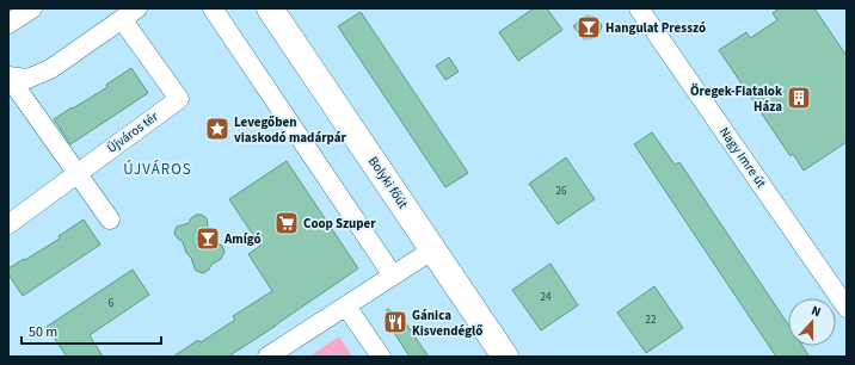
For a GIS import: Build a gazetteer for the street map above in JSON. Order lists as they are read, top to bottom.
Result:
{
  "streets": {
    "main road": ["Bolyki főút"],
    "street": ["Újváros tér", "Nagy Imre út"]
  },
  "districts": ["ÚJVÁROS"],
  "places": {
    "bar": ["Hangulat Presszó", "Amígó"],
    "building": ["Öregek-Fiatalok Háza"],
    "place": ["Levegőben viaskodó madárpár"],
    "supermarket": ["Coop Szuper"],
    "restaurant": ["Gánica Kisvendéglő"]
  },
  "house_numbers": [
    "26",
    "24",
    "6",
    "22"
  ],
  "scale_bar": "50 m",
  "north": "top"
}
